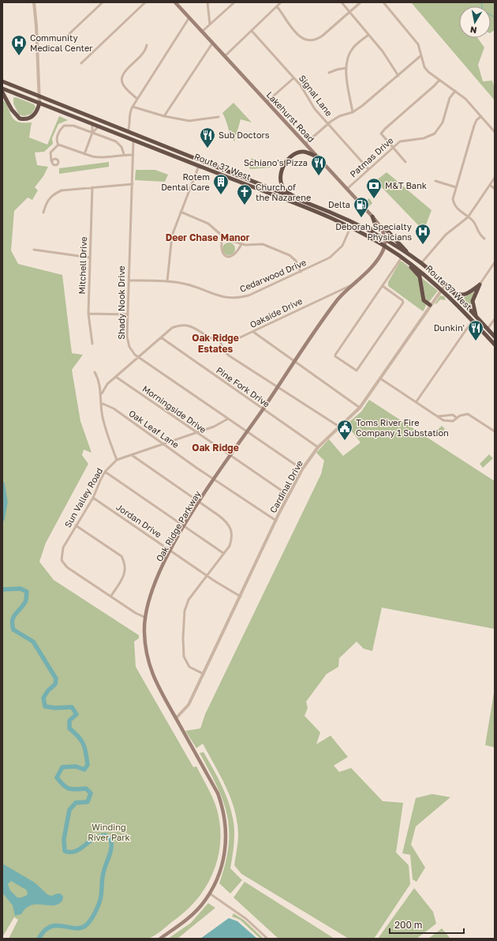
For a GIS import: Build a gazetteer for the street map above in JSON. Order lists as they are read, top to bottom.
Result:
{
  "streets": {
    "highway": ["Route 37 West"],
    "main road": ["Lakehurst Road", "Oak Ridge Parkway"],
    "street": [
      "Signal Lane",
      "Patmas Drive",
      "Mitchell Drive",
      "Cedarwood Drive",
      "Shady Nook Drive",
      "Oakside Drive",
      "Pine Fork Drive",
      "Morningside Drive",
      "Oak Leaf Lane",
      "Cardinal Drive",
      "Sun Valley Road",
      "Jordan Drive"
    ]
  },
  "crossings": [
    ["Signal Lane", "Patmas Drive"],
    ["Lakehurst Road", "Patmas Drive"],
    ["Lakehurst Road", "Route 37 West"],
    ["Lakehurst Road", "Oak Ridge Parkway"],
    ["Route 37 West", "Cedarwood Drive"],
    ["Route 37 West", "Shady Nook Drive"],
    ["Route 37 West", "Cardinal Drive"],
    ["Route 37 West", "Oak Ridge Parkway"],
    ["Cedarwood Drive", "Shady Nook Drive"],
    ["Shady Nook Drive", "Oakside Drive"],
    ["Shady Nook Drive", "Cardinal Drive"],
    ["Shady Nook Drive", "Sun Valley Road"],
    ["Shady Nook Drive", "Oak Ridge Parkway"],
    ["Oakside Drive", "Pine Fork Drive"],
    ["Oakside Drive", "Morningside Drive"],
    ["Oakside Drive", "Oak Ridge Parkway"],
    ["Pine Fork Drive", "Cardinal Drive"],
    ["Pine Fork Drive", "Oak Ridge Parkway"],
    ["Morningside Drive", "Cardinal Drive"],
    ["Morningside Drive", "Sun Valley Road"],
    ["Morningside Drive", "Oak Ridge Parkway"],
    ["Oak Leaf Lane", "Cardinal Drive"],
    ["Oak Leaf Lane", "Sun Valley Road"],
    ["Oak Leaf Lane", "Oak Ridge Parkway"],
    ["Cardinal Drive", "Jordan Drive"],
    ["Cardinal Drive", "Oak Ridge Parkway"],
    ["Sun Valley Road", "Jordan Drive"],
    ["Sun Valley Road", "Oak Ridge Parkway"],
    ["Jordan Drive", "Oak Ridge Parkway"]
  ],
  "districts": ["Deer Chase Manor", "Oak Ridge Estates", "Oak Ridge"],
  "parks": ["Winding River Park"],
  "places": {
    "hospital": ["Community Medical Center", "Deborah Specialty Physicians"],
    "restaurant": ["Sub Doctors", "Schiano's Pizza", "Dunkin'"],
    "building": ["Rotem Dental Care"],
    "bank": ["M&T Bank"],
    "church": ["Church of the Nazarene"],
    "fuel station": ["Delta"],
    "public building": ["Toms River Fire Company 1 Substation"]
  },
  "scale_bar": "200 m",
  "north": "bottom"
}
